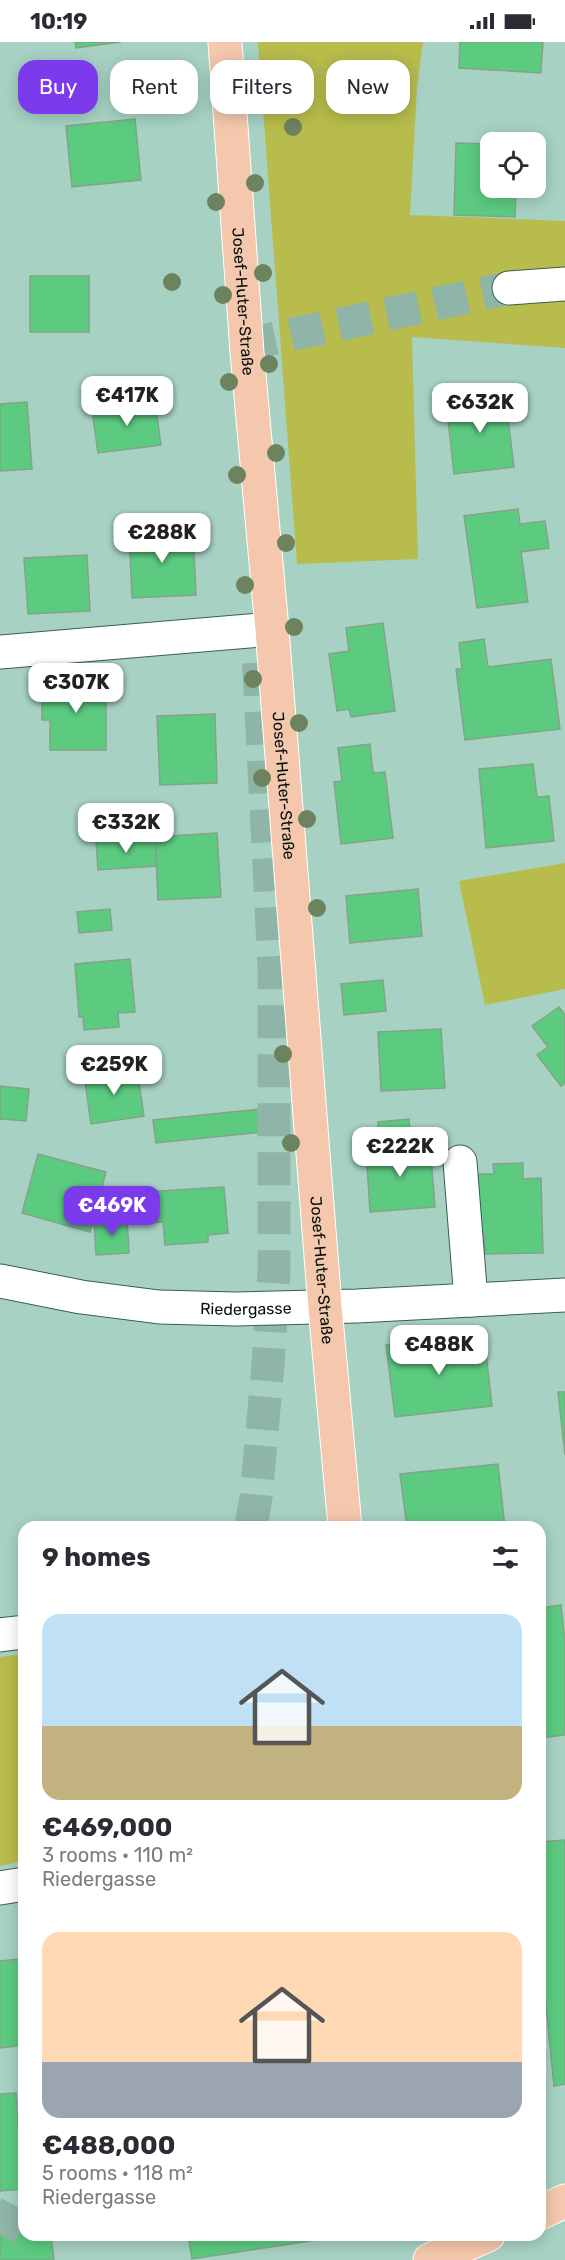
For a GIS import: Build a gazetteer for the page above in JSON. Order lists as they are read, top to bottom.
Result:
{
  "streets": {
    "main road": ["Josef-Huter-Straße"],
    "street": ["Riedergasse"]
  },
  "crossings": [
    ["Josef-Huter-Straße", "Riedergasse"]
  ],
  "page": {
    "status": "10:19",
    "chip": [
      "Buy",
      "Rent",
      "Filters",
      "New"
    ],
    "price": [
      "€417K",
      "€632K",
      "€288K",
      "€307K",
      "€332K",
      "€259K",
      "€222K",
      "€469K",
      "€488K"
    ],
    "heading": "9 homes",
    "list": [
      {
        "name": "€469,000",
        "note": "3 rooms · 110 m² · Riedergasse"
      },
      {
        "name": "€488,000",
        "note": "5 rooms · 118 m² · Riedergasse"
      }
    ]
  }
}
